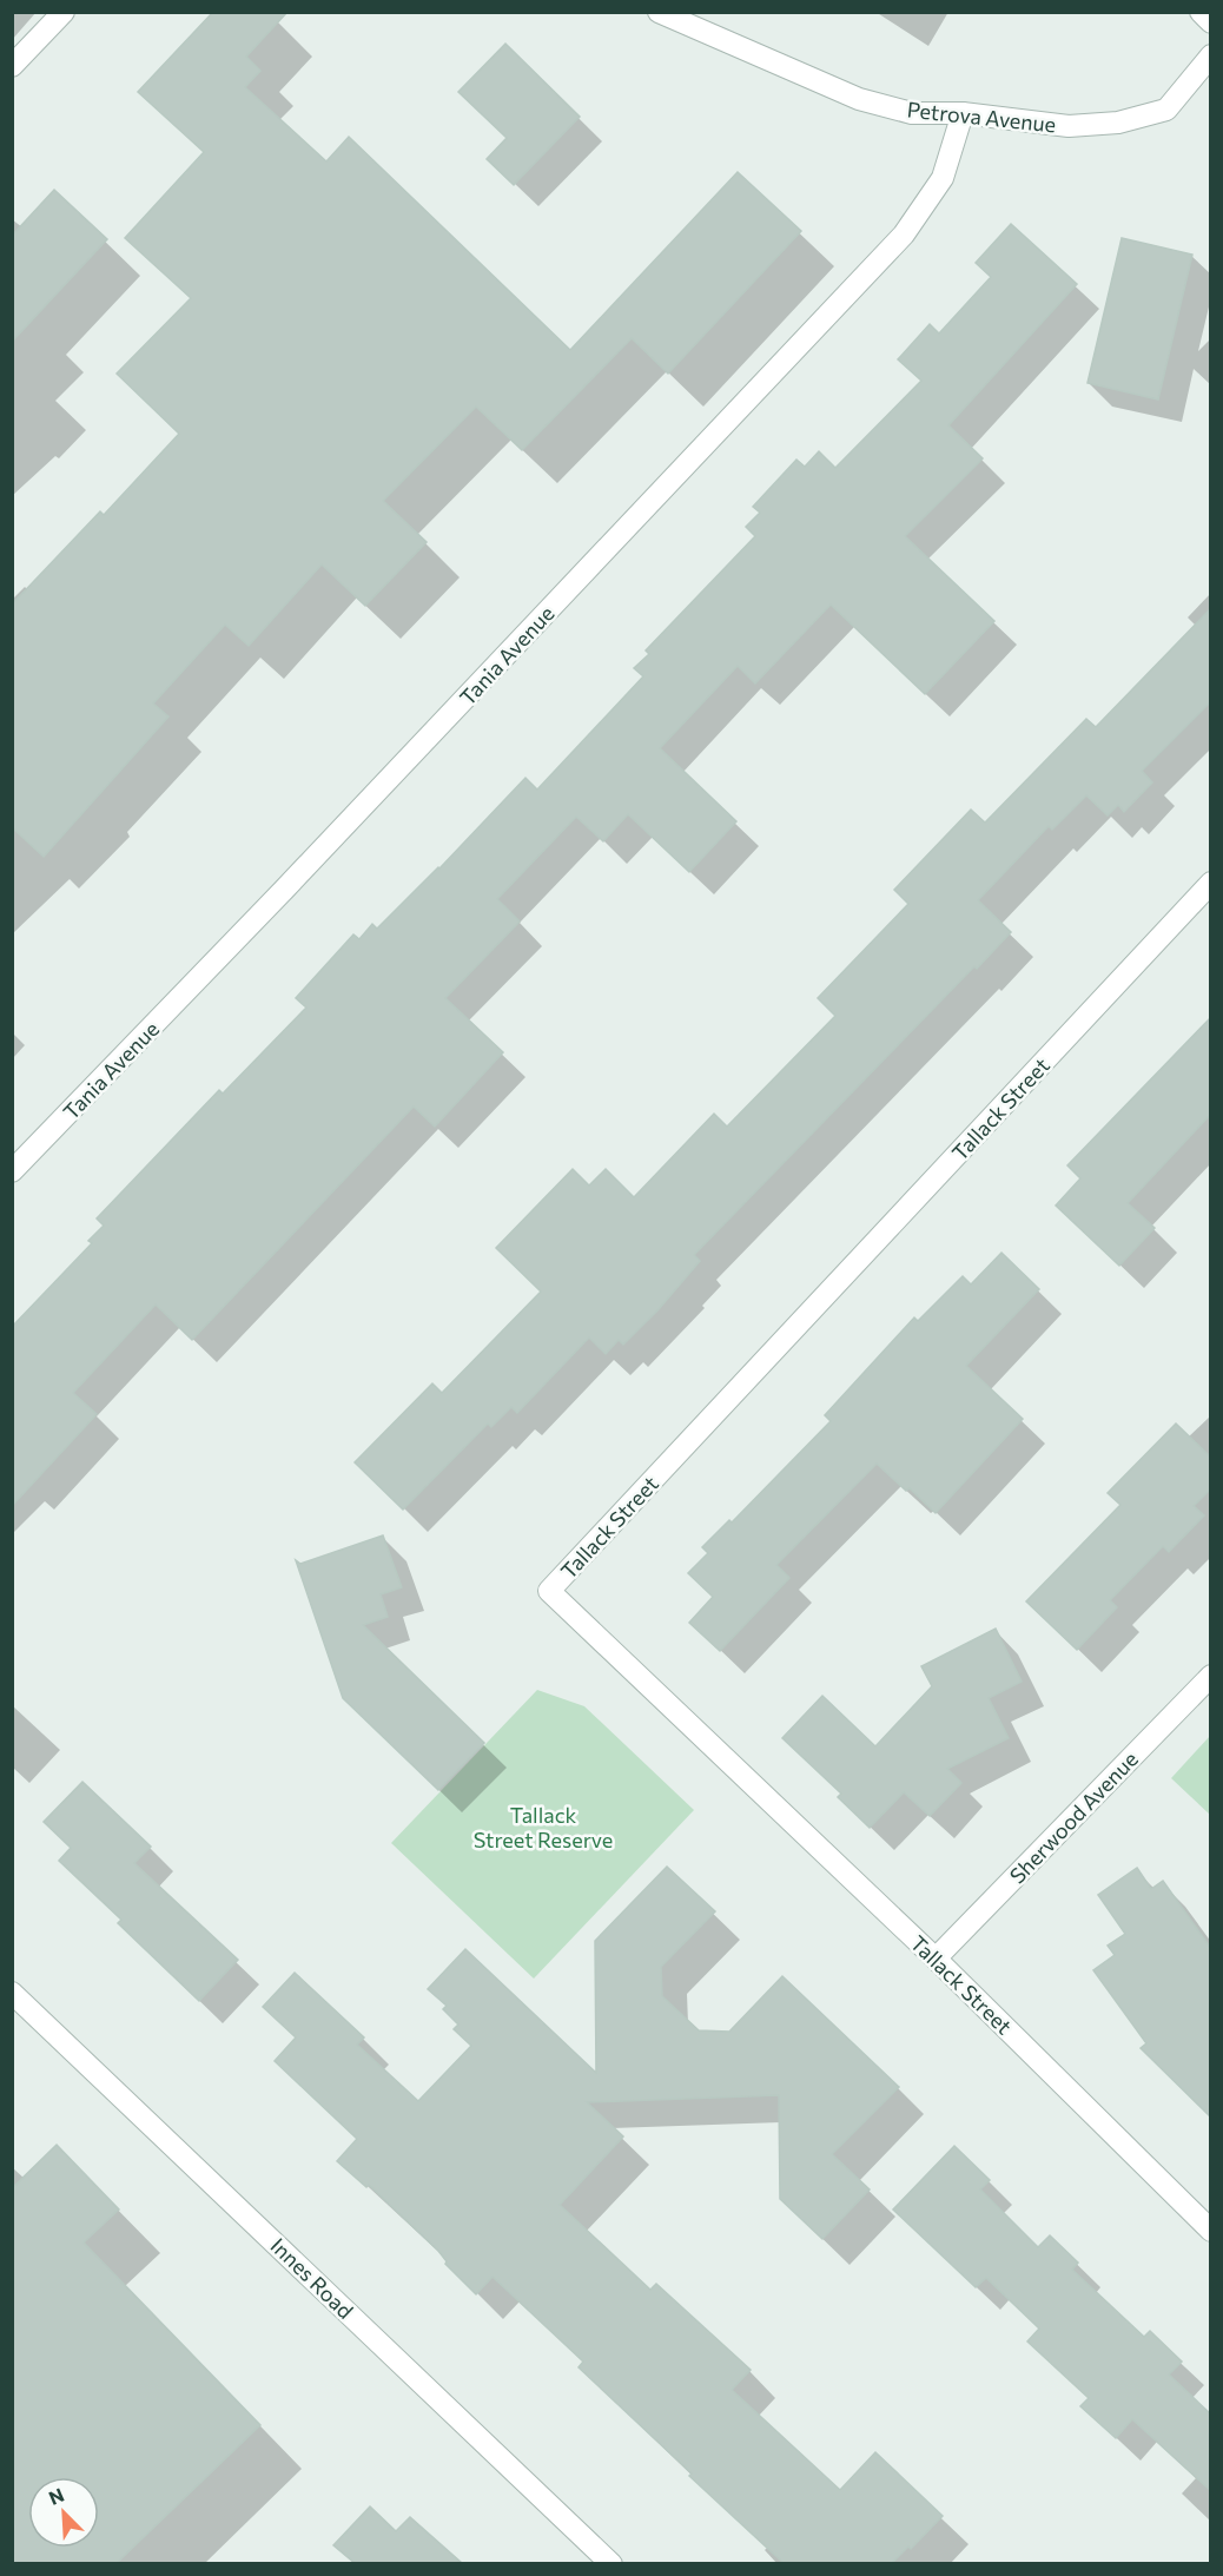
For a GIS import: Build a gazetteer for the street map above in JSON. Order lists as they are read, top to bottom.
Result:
{
  "streets": {
    "street": [
      "Petrova Avenue",
      "Tania Avenue",
      "Tallack Street",
      "Sherwood Avenue",
      "Innes Road"
    ]
  },
  "crossings": [
    ["Petrova Avenue", "Tania Avenue"],
    ["Tallack Street", "Sherwood Avenue"]
  ],
  "parks": ["Tallack Street Reserve"],
  "north": "top left"
}
